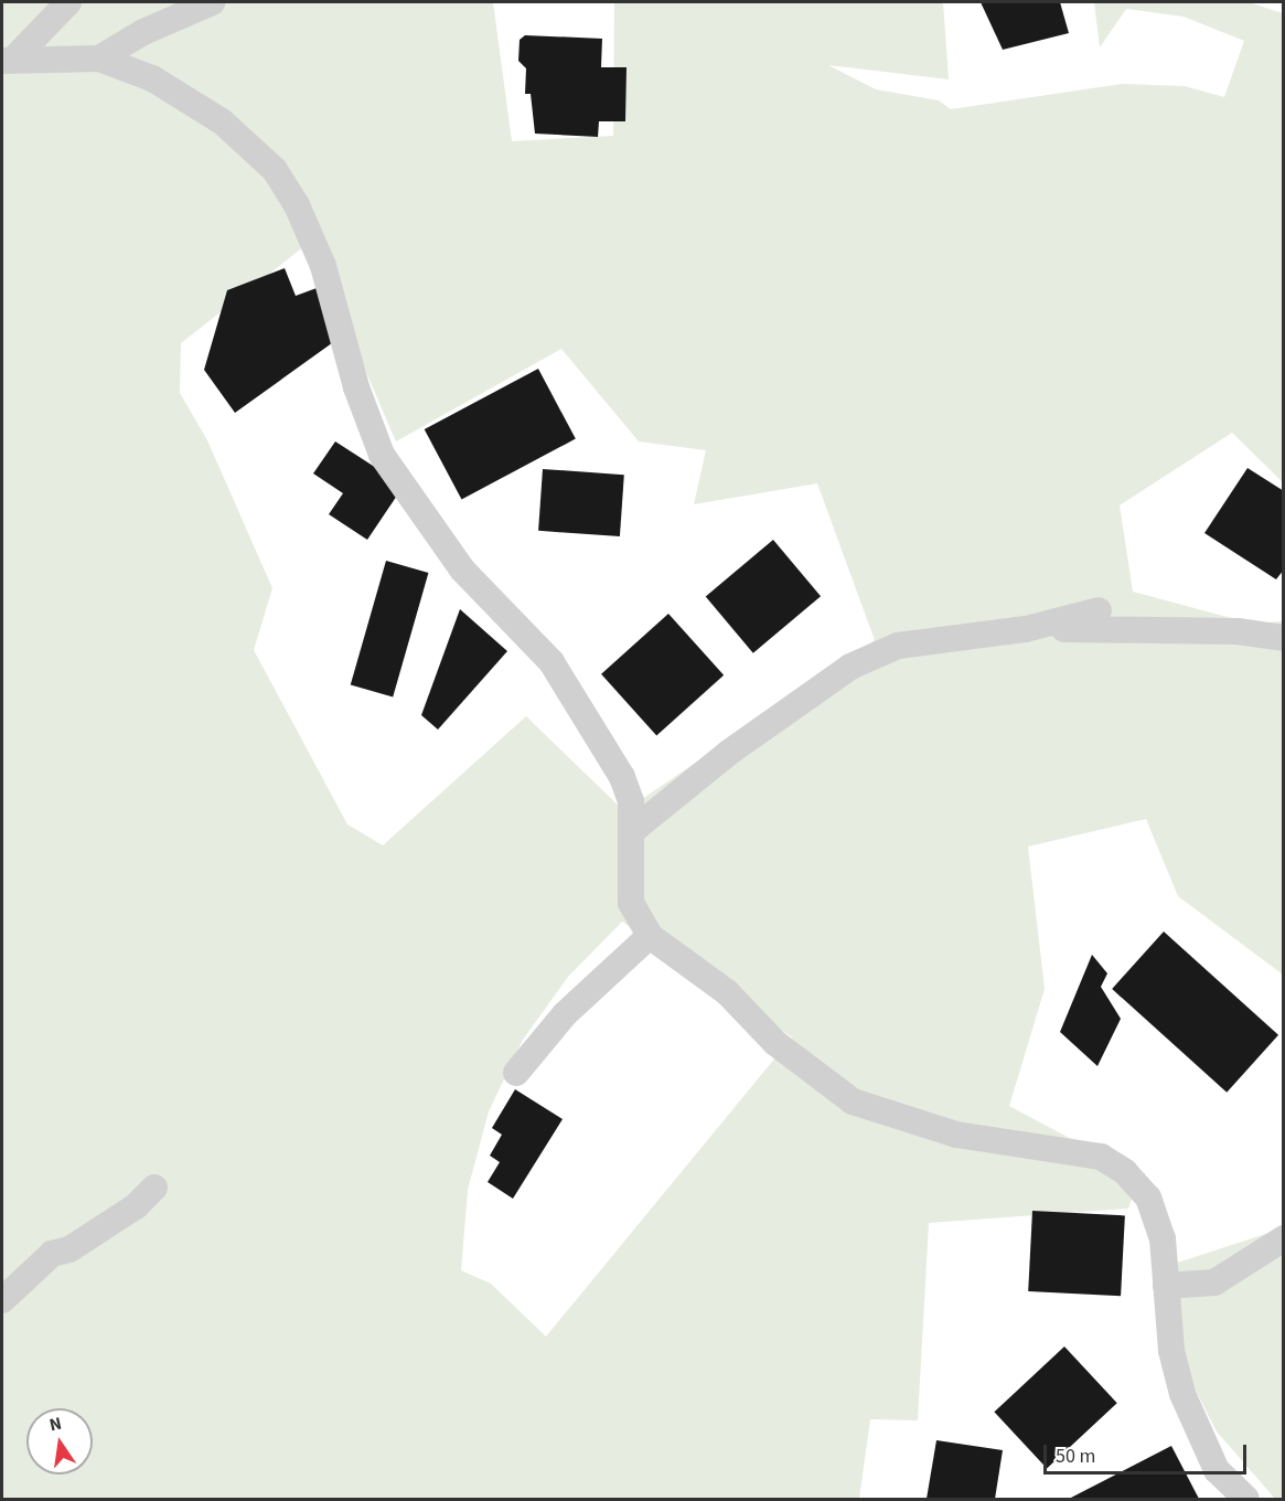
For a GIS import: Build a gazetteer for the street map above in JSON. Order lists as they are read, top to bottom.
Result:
{
  "scale_bar": "50 m",
  "north": "top"
}
